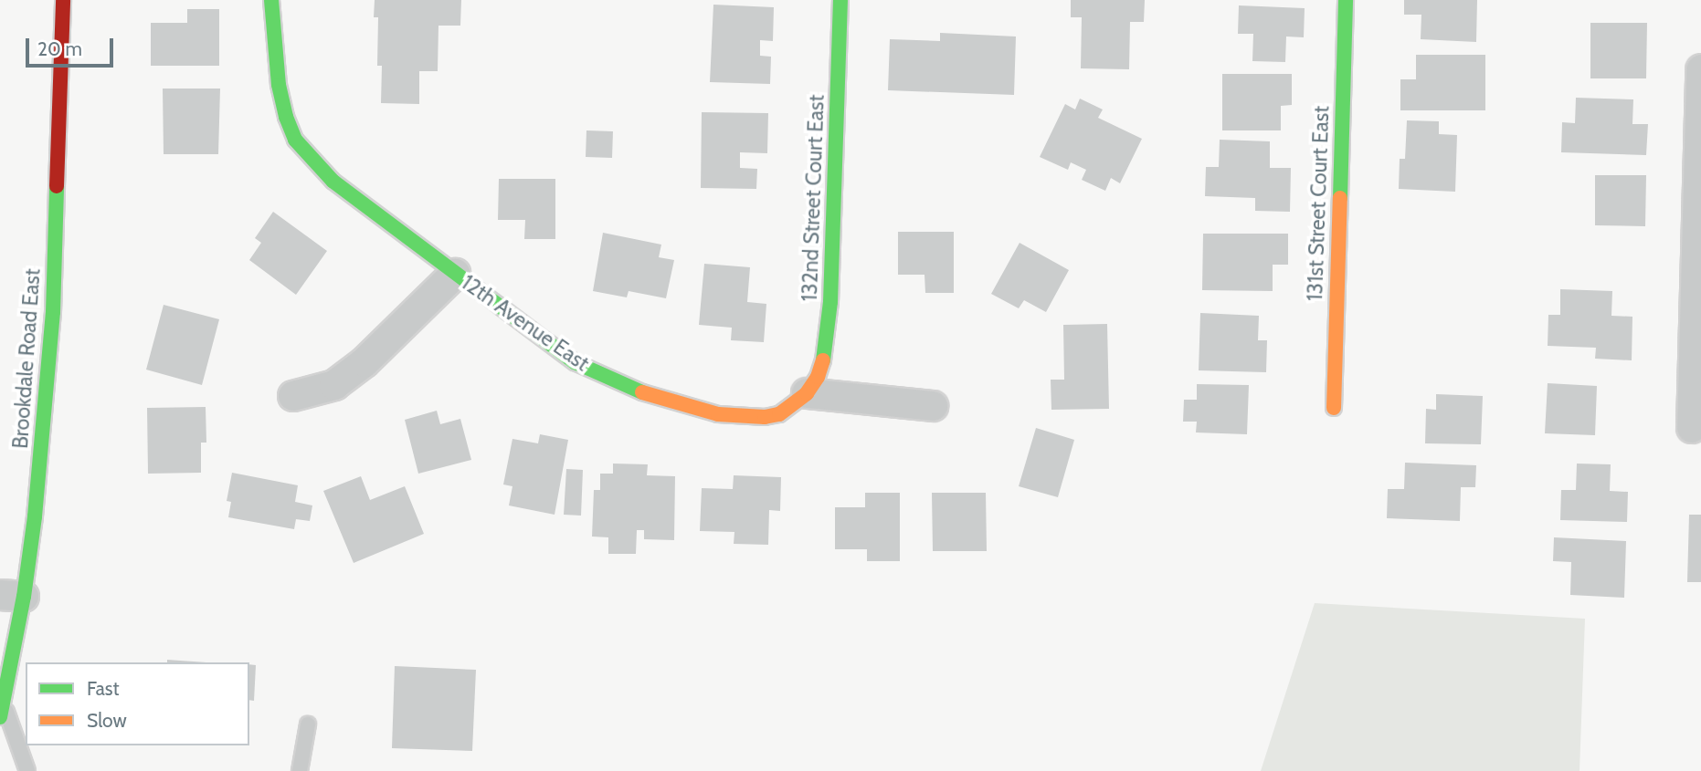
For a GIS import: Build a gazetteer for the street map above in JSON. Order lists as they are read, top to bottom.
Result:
{
  "streets": {
    "street": [
      "132nd Street Court East",
      "131st Street Court East",
      "12th Avenue East",
      "Brookdale Road East"
    ]
  },
  "crossings": [
    ["132nd Street Court East", "12th Avenue East"]
  ],
  "legend": ["Fast", "Slow"],
  "scale_bar": "20 m"
}
